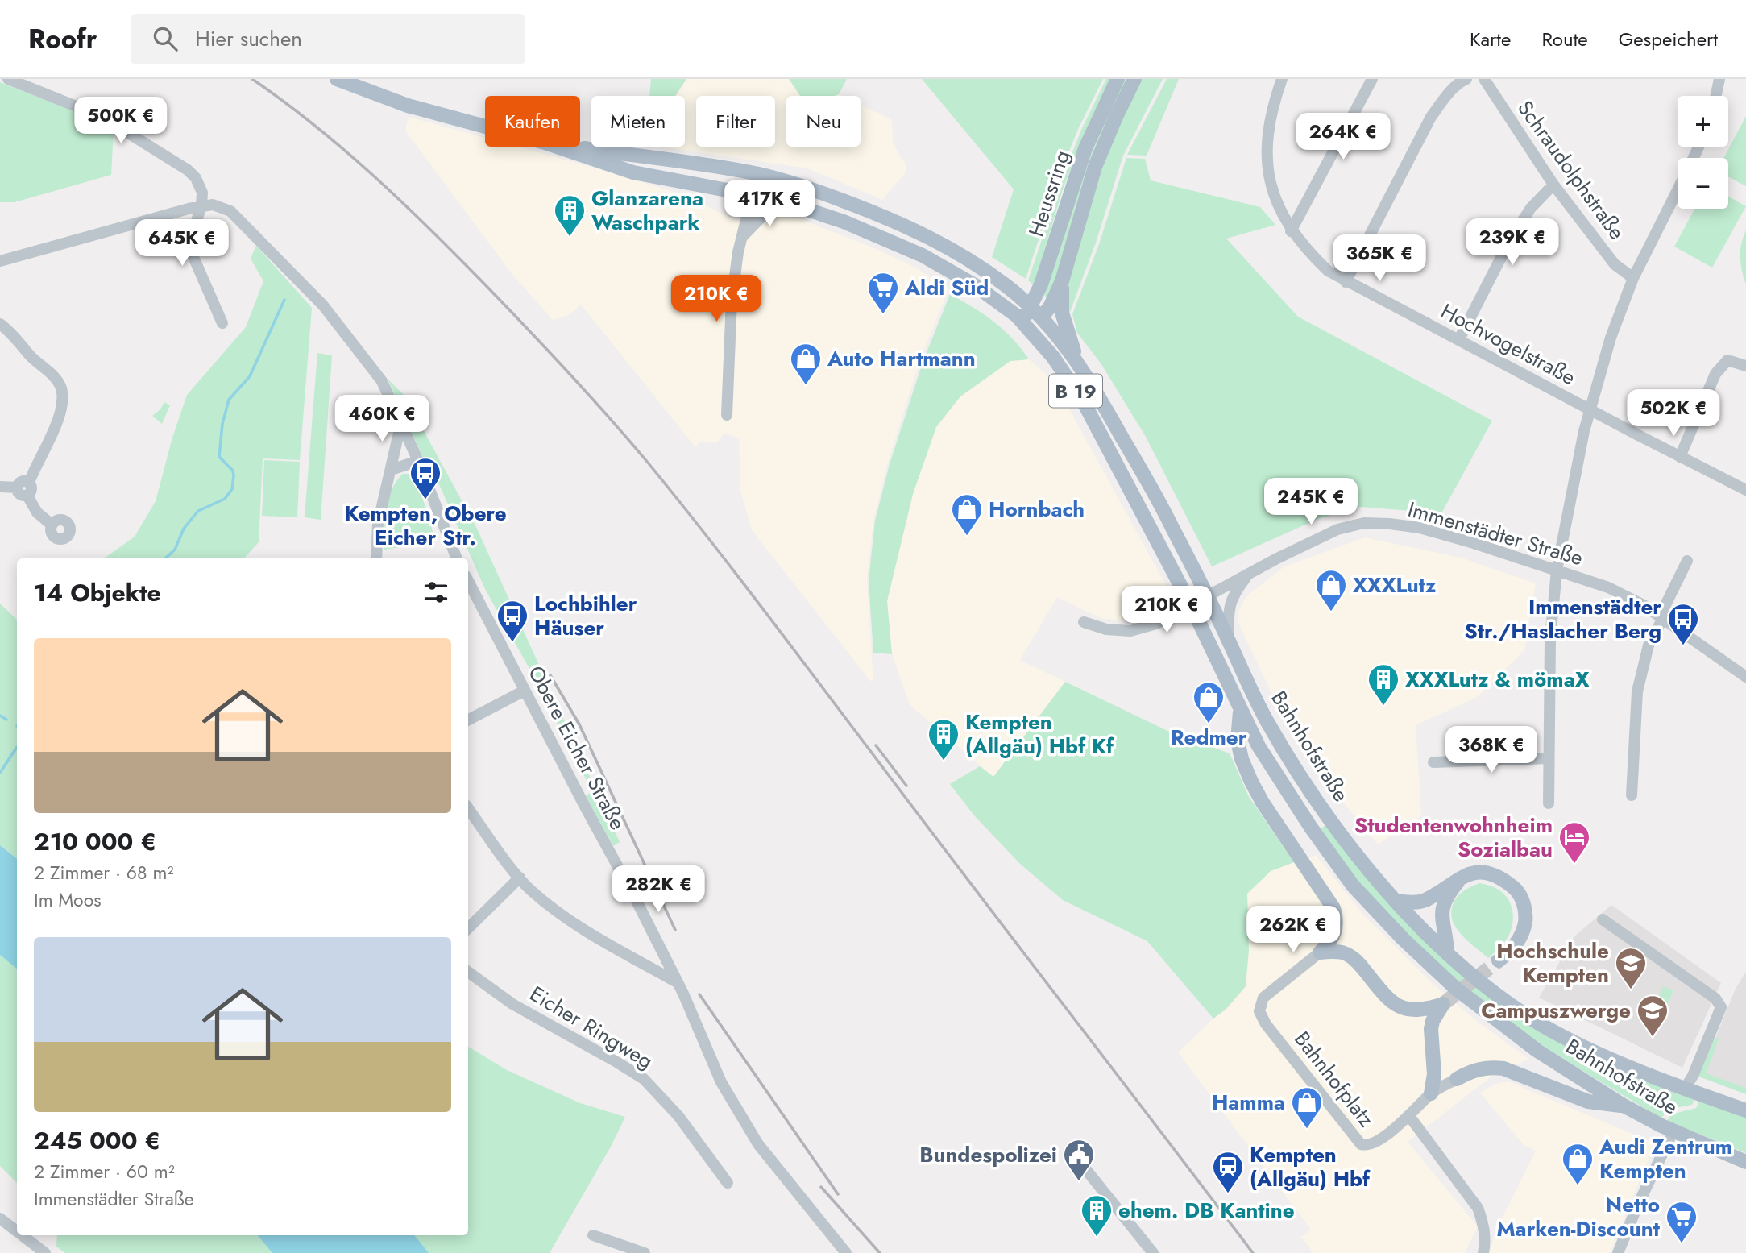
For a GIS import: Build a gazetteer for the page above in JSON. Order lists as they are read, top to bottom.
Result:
{
  "streets": {
    "main road": ["Heussring", "B 19", "Bahnhofstraße"],
    "street": [
      "Schraudolphstraße",
      "Hochvogelstraße",
      "Immenstädter Straße",
      "Obere Eicher Straße",
      "Eicher Ringweg",
      "Bahnhofplatz"
    ]
  },
  "crossings": [
    ["Heussring", "B 19"],
    ["Heussring", "Bahnhofstraße"],
    ["B 19", "Bahnhofstraße"],
    ["Immenstädter Straße", "Bahnhofstraße"]
  ],
  "places": {
    "building": [
      "Glanzarena Waschpark",
      "XXXLutz & mömaX",
      "Kempten (Allgäu) Hbf Kf",
      "ehem. DB Kantine"
    ],
    "supermarket": ["Aldi Süd", "Netto Marken-Discount"],
    "shop": [
      "Auto Hartmann",
      "Hornbach",
      "XXXLutz",
      "Redmer",
      "Hamma",
      "Audi Zentrum Kempten"
    ],
    "bus stop": ["Kempten, Obere Eicher Str.", "Lochbihler Häuser", "Immenstädter Str./Haslacher Berg"],
    "hotel": ["Studentenwohnheim Sozialbau"],
    "school or university": ["Hochschule Kempten", "Campuszwerge"],
    "public building": ["Bundespolizei"],
    "station": ["Kempten (Allgäu) Hbf"]
  },
  "page": {
    "header": "Roofr",
    "search": "Hier suchen",
    "nav": ["Karte", "Route", "Gespeichert"],
    "map_buttons": ["+", "−"],
    "chip": [
      "Kaufen",
      "Mieten",
      "Filter",
      "Neu"
    ],
    "price": [
      "500K €",
      "264K €",
      "417K €",
      "239K €",
      "645K €",
      "365K €",
      "210K €",
      "502K €",
      "460K €",
      "245K €",
      "210K €",
      "368K €",
      "282K €",
      "262K €"
    ],
    "heading": "14 Objekte",
    "list": [
      {
        "name": "210 000 €",
        "note": "2 Zimmer · 68 m² · Im Moos"
      },
      {
        "name": "245 000 €",
        "note": "2 Zimmer · 60 m² · Immenstädter Straße"
      }
    ]
  }
}
